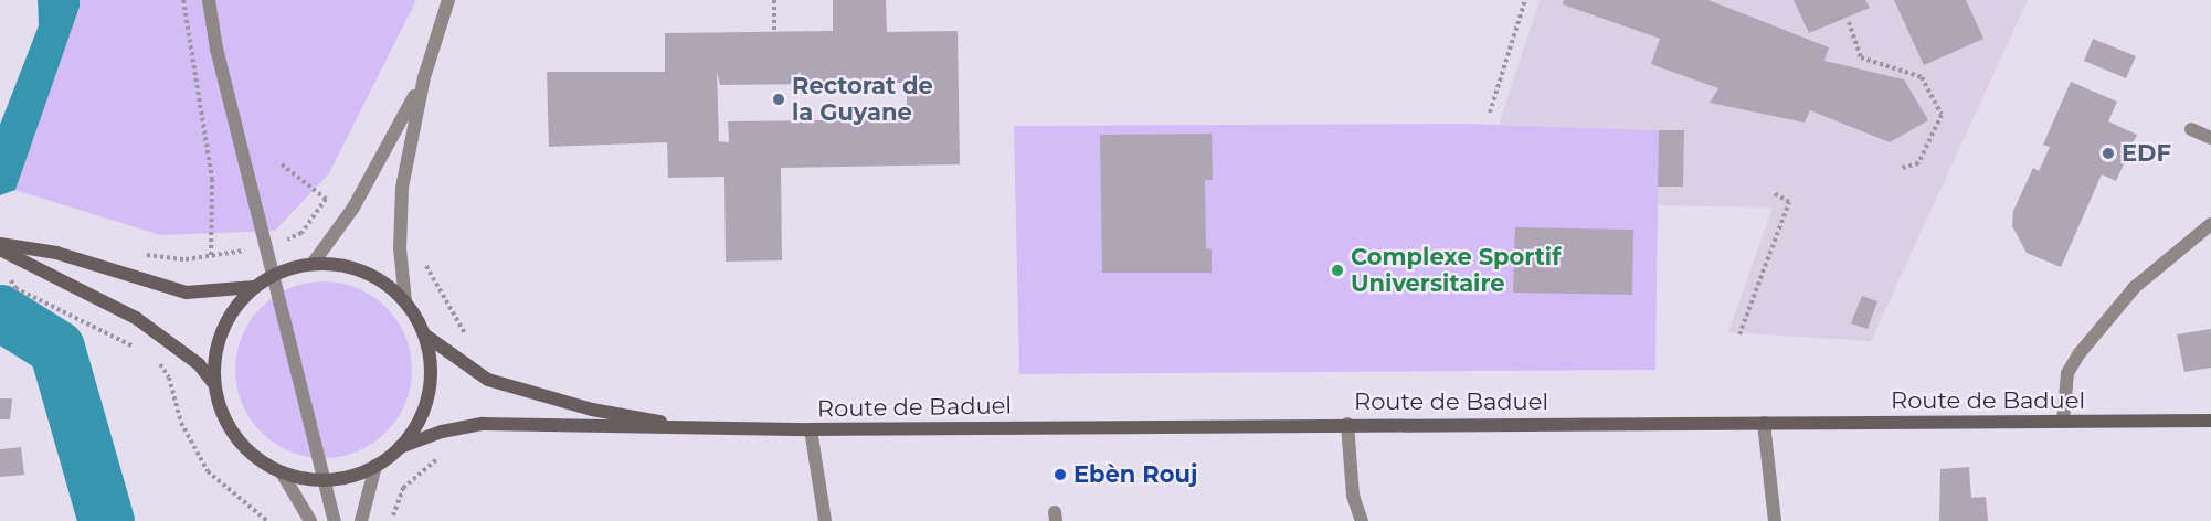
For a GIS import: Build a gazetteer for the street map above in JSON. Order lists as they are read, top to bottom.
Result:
{
  "streets": {
    "main road": ["Route de Baduel"]
  },
  "places": [
    "Rectorat de la Guyane",
    "EDF",
    "Complexe Sportif Universitaire",
    "Ebèn Rouj"
  ]
}
